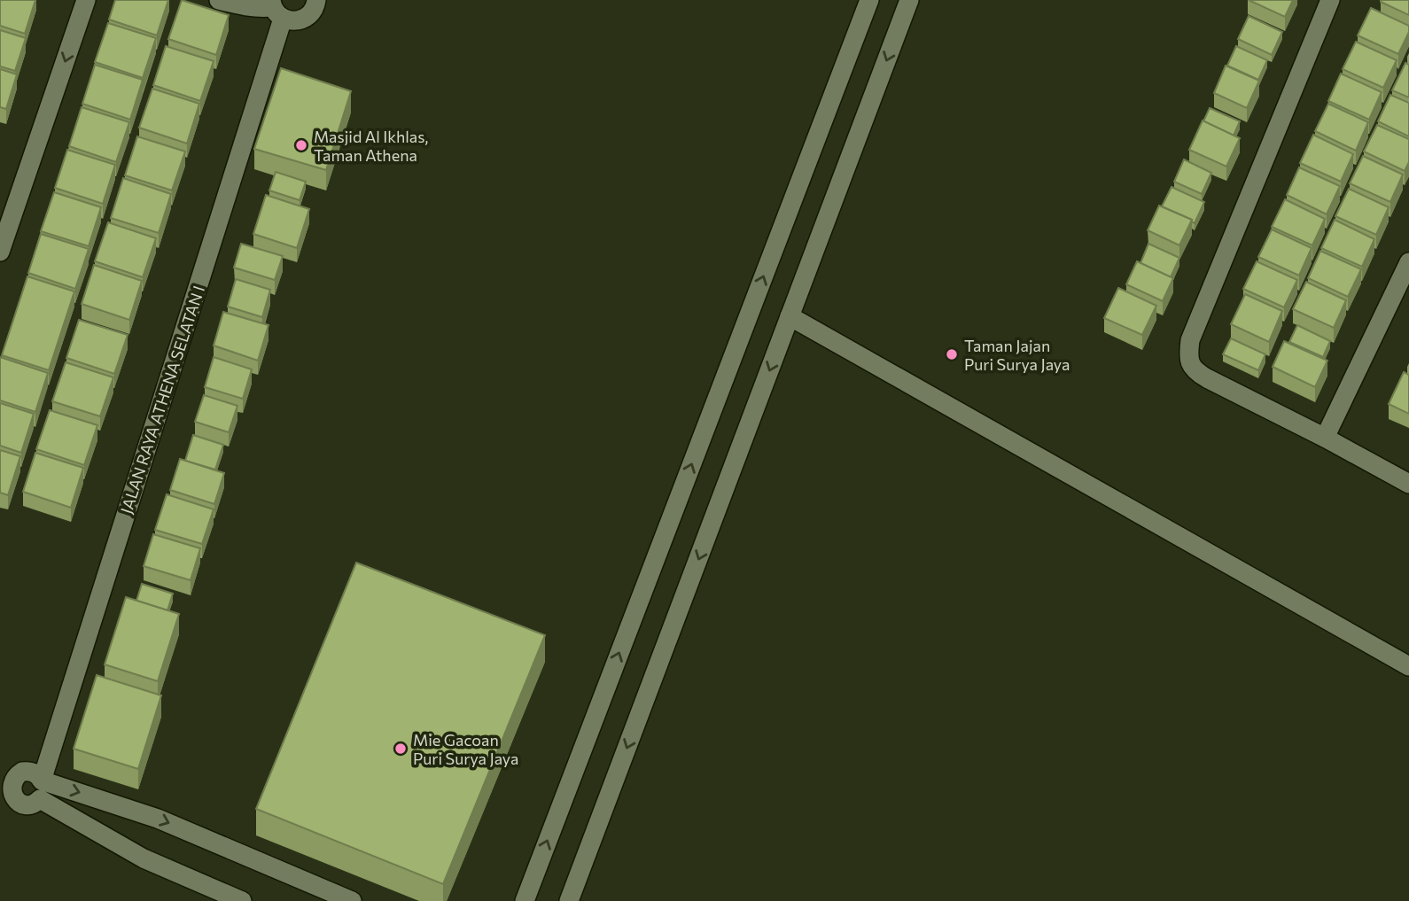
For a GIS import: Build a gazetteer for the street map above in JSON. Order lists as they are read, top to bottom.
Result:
{
  "streets": {
    "street": ["JALAN RAYA ATHENA SELATAN I"]
  },
  "places": ["Masjid Al Ikhlas, Taman Athena", "Taman Jajan Puri Surya Jaya", "Mie Gacoan Puri Surya Jaya"]
}
